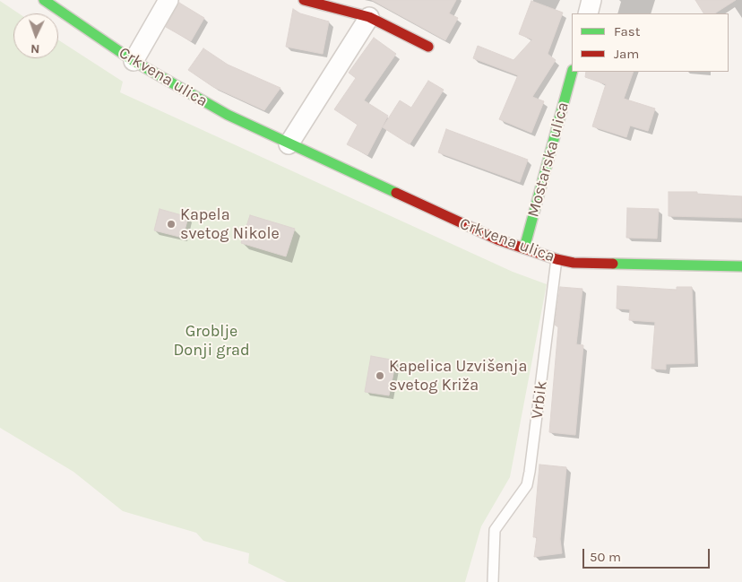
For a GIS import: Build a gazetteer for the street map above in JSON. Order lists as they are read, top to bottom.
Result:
{
  "streets": {
    "street": ["Crkvena ulica", "Mostarska ulica"],
    "lane": ["Vrbik"]
  },
  "crossings": [
    ["Crkvena ulica", "Mostarska ulica"],
    ["Crkvena ulica", "Vrbik"]
  ],
  "parks": ["Groblje Donji grad"],
  "places": ["Kapela svetog Nikole", "Kapelica Uzvišenja svetog Križa"],
  "legend": ["Fast", "Jam"],
  "scale_bar": "50 m",
  "north": "bottom"
}
